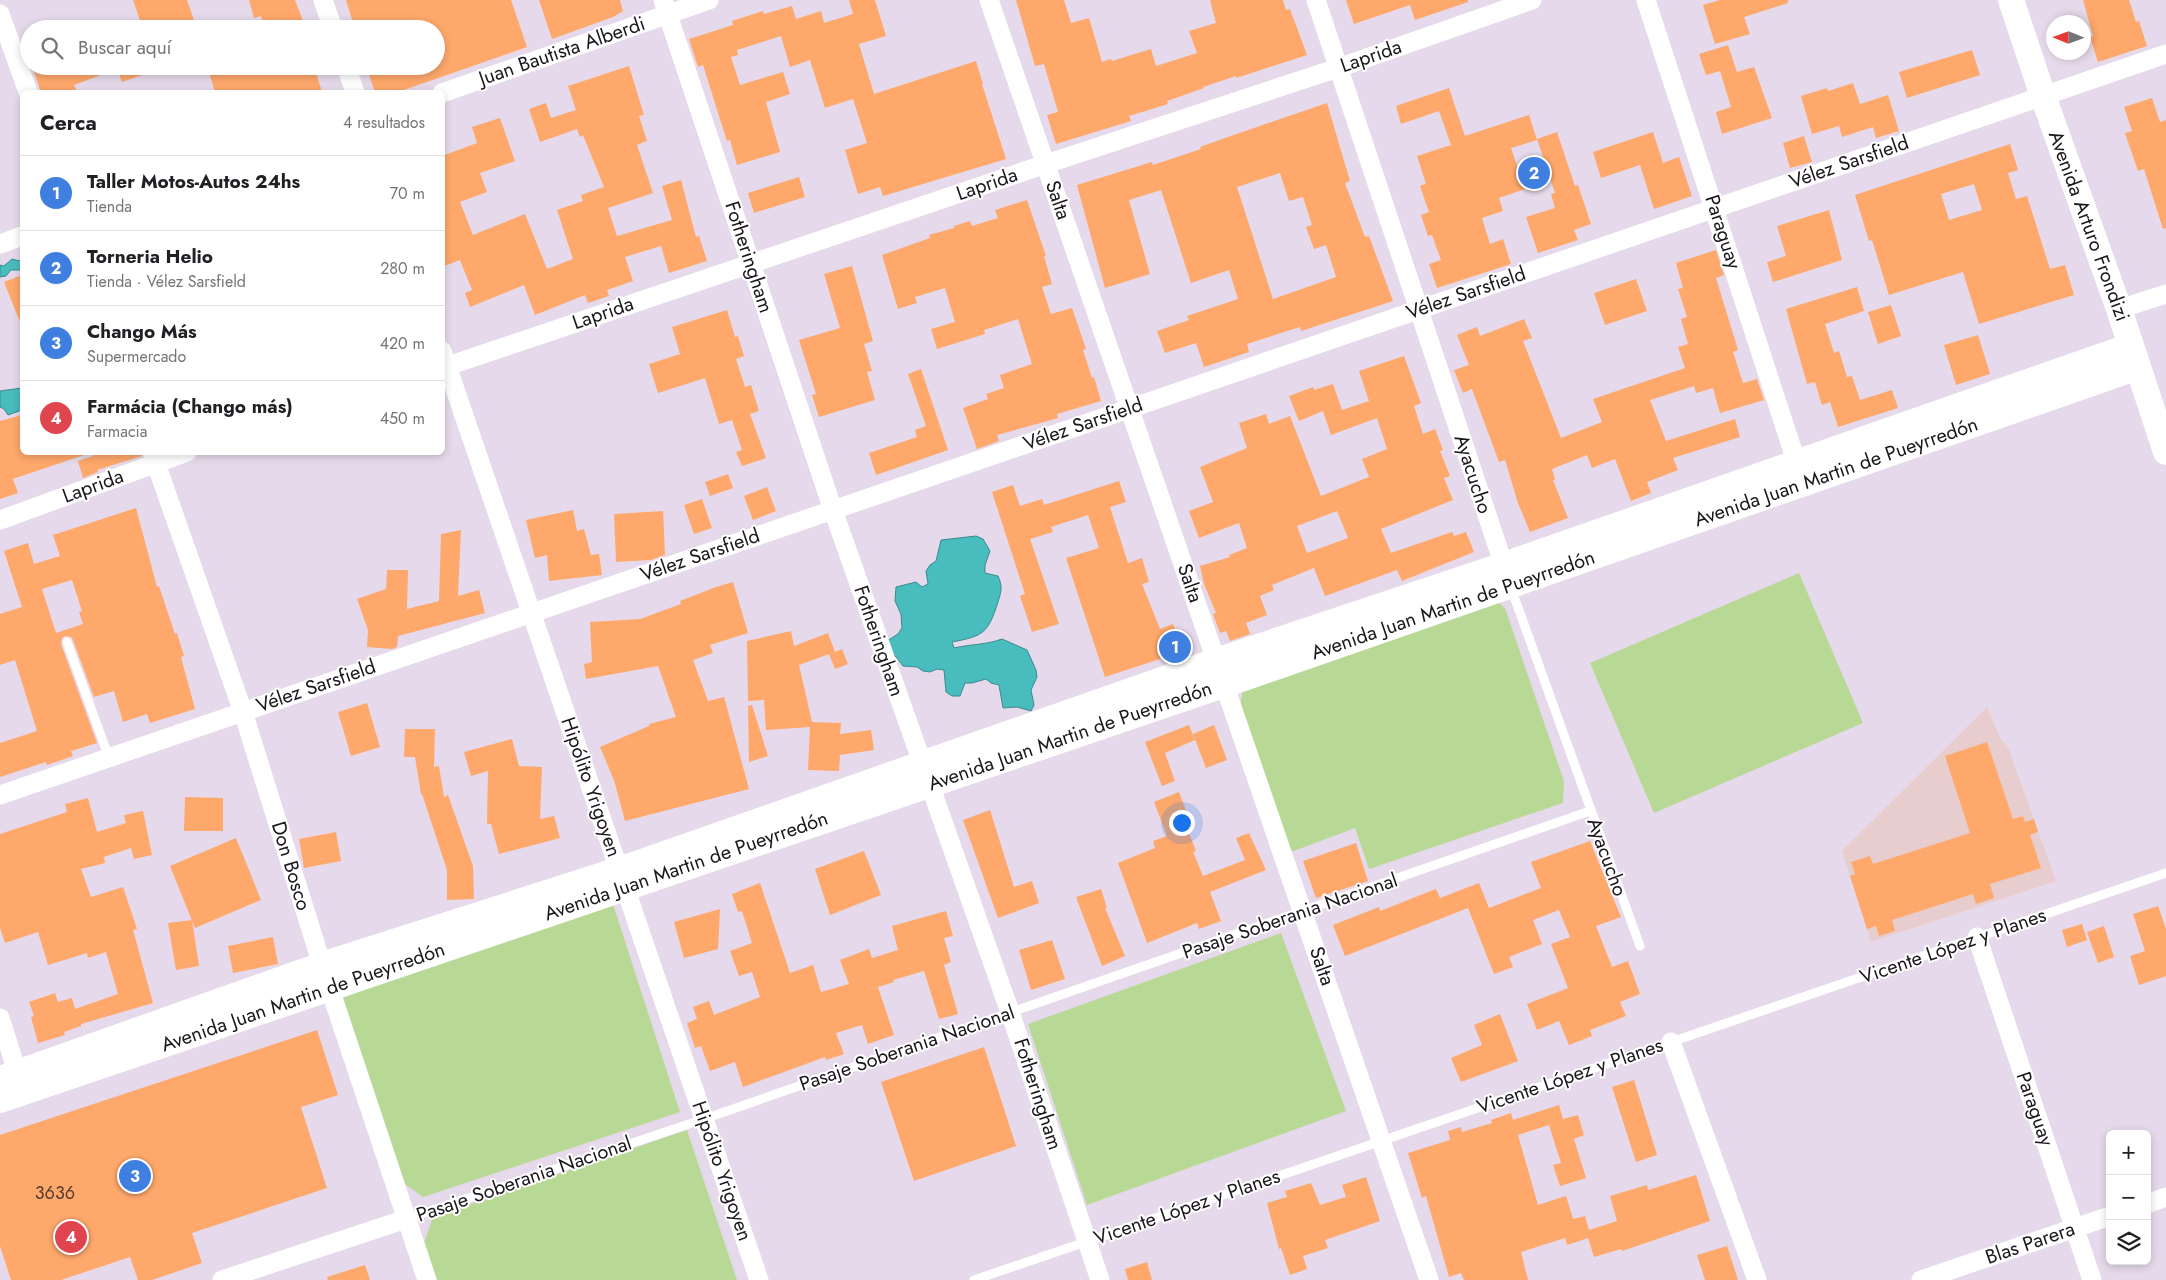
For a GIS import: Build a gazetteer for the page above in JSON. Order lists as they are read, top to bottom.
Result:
{
  "streets": {
    "main road": ["Avenida Arturo Frondizi", "Avenida Juan Martin de Pueyrredón"],
    "street": [
      "Juan Bautista Alberdi",
      "Laprida",
      "Vélez Sarsfield",
      "Salta",
      "Paraguay",
      "Fotheringham",
      "Ayacucho",
      "Hipólito Yrigoyen",
      "Don Bosco",
      "Pasaje Soberania Nacional",
      "Blas Parera"
    ],
    "lane": ["Vicente López y Planes"]
  },
  "crossings": [
    ["Juan Bautista Alberdi", "Fotheringham"],
    ["Laprida", "Salta"],
    ["Laprida", "Fotheringham"],
    ["Laprida", "Ayacucho"],
    ["Laprida", "Don Bosco"],
    ["Vélez Sarsfield", "Salta"],
    ["Vélez Sarsfield", "Avenida Arturo Frondizi"],
    ["Vélez Sarsfield", "Paraguay"],
    ["Vélez Sarsfield", "Fotheringham"],
    ["Vélez Sarsfield", "Ayacucho"],
    ["Vélez Sarsfield", "Hipólito Yrigoyen"],
    ["Vélez Sarsfield", "Don Bosco"],
    ["Salta", "Avenida Juan Martin de Pueyrredón"],
    ["Salta", "Pasaje Soberania Nacional"],
    ["Salta", "Vicente López y Planes"],
    ["Avenida Arturo Frondizi", "Avenida Juan Martin de Pueyrredón"],
    ["Paraguay", "Avenida Juan Martin de Pueyrredón"],
    ["Paraguay", "Vicente López y Planes"],
    ["Paraguay", "Blas Parera"],
    ["Fotheringham", "Avenida Juan Martin de Pueyrredón"],
    ["Fotheringham", "Pasaje Soberania Nacional"],
    ["Fotheringham", "Vicente López y Planes"],
    ["Avenida Juan Martin de Pueyrredón", "Ayacucho"],
    ["Avenida Juan Martin de Pueyrredón", "Hipólito Yrigoyen"],
    ["Avenida Juan Martin de Pueyrredón", "Don Bosco"],
    ["Ayacucho", "Pasaje Soberania Nacional"],
    ["Hipólito Yrigoyen", "Pasaje Soberania Nacional"],
    ["Don Bosco", "Pasaje Soberania Nacional"]
  ],
  "house_numbers": ["3636"],
  "north": "left",
  "page": {
    "search": "Buscar aquí",
    "heading": ["Cerca", "4 resultados"],
    "pins": [
      "2",
      "1",
      "3",
      "4"
    ],
    "list": [
      {
        "mark": "1",
        "name": "Taller Motos-Autos 24hs",
        "note": "Tienda",
        "value": "70 m"
      },
      {
        "mark": "2",
        "name": "Torneria Helio",
        "note": "Tienda · Vélez Sarsfield",
        "value": "280 m"
      },
      {
        "mark": "3",
        "name": "Chango Más",
        "note": "Supermercado",
        "value": "420 m"
      },
      {
        "mark": "4",
        "name": "Farmácia (Chango más)",
        "note": "Farmacia",
        "value": "450 m"
      }
    ],
    "map_buttons": ["+", "−"]
  }
}
